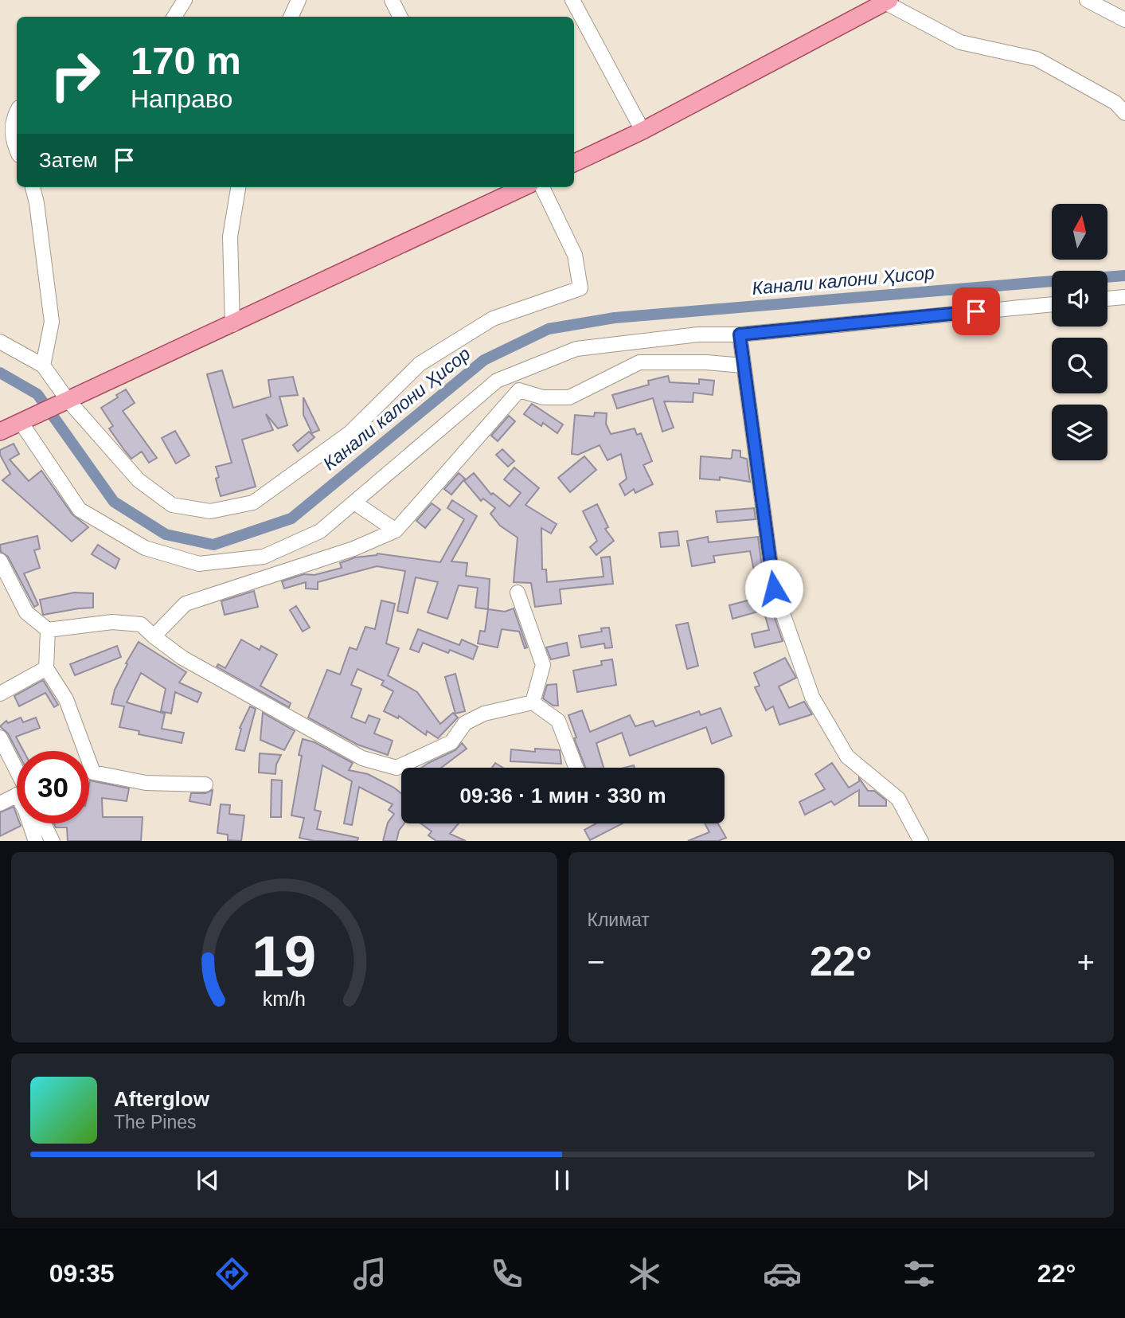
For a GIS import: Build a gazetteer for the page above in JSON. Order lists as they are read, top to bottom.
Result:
{
  "water": ["Канали калони Ҳисор"],
  "north": "top",
  "page": {
    "turn": ["170 m", "Направо"],
    "then": "Затем",
    "limit": "30",
    "trip": "09:36 · 1 мин · 330 m",
    "tile": "Климат",
    "heat": ["−", "22°", "+"],
    "song": ["Afterglow", "The Pines"],
    "tabs": ["09:35", "22°"],
    "gauge": ["19", "km/h"]
  }
}
